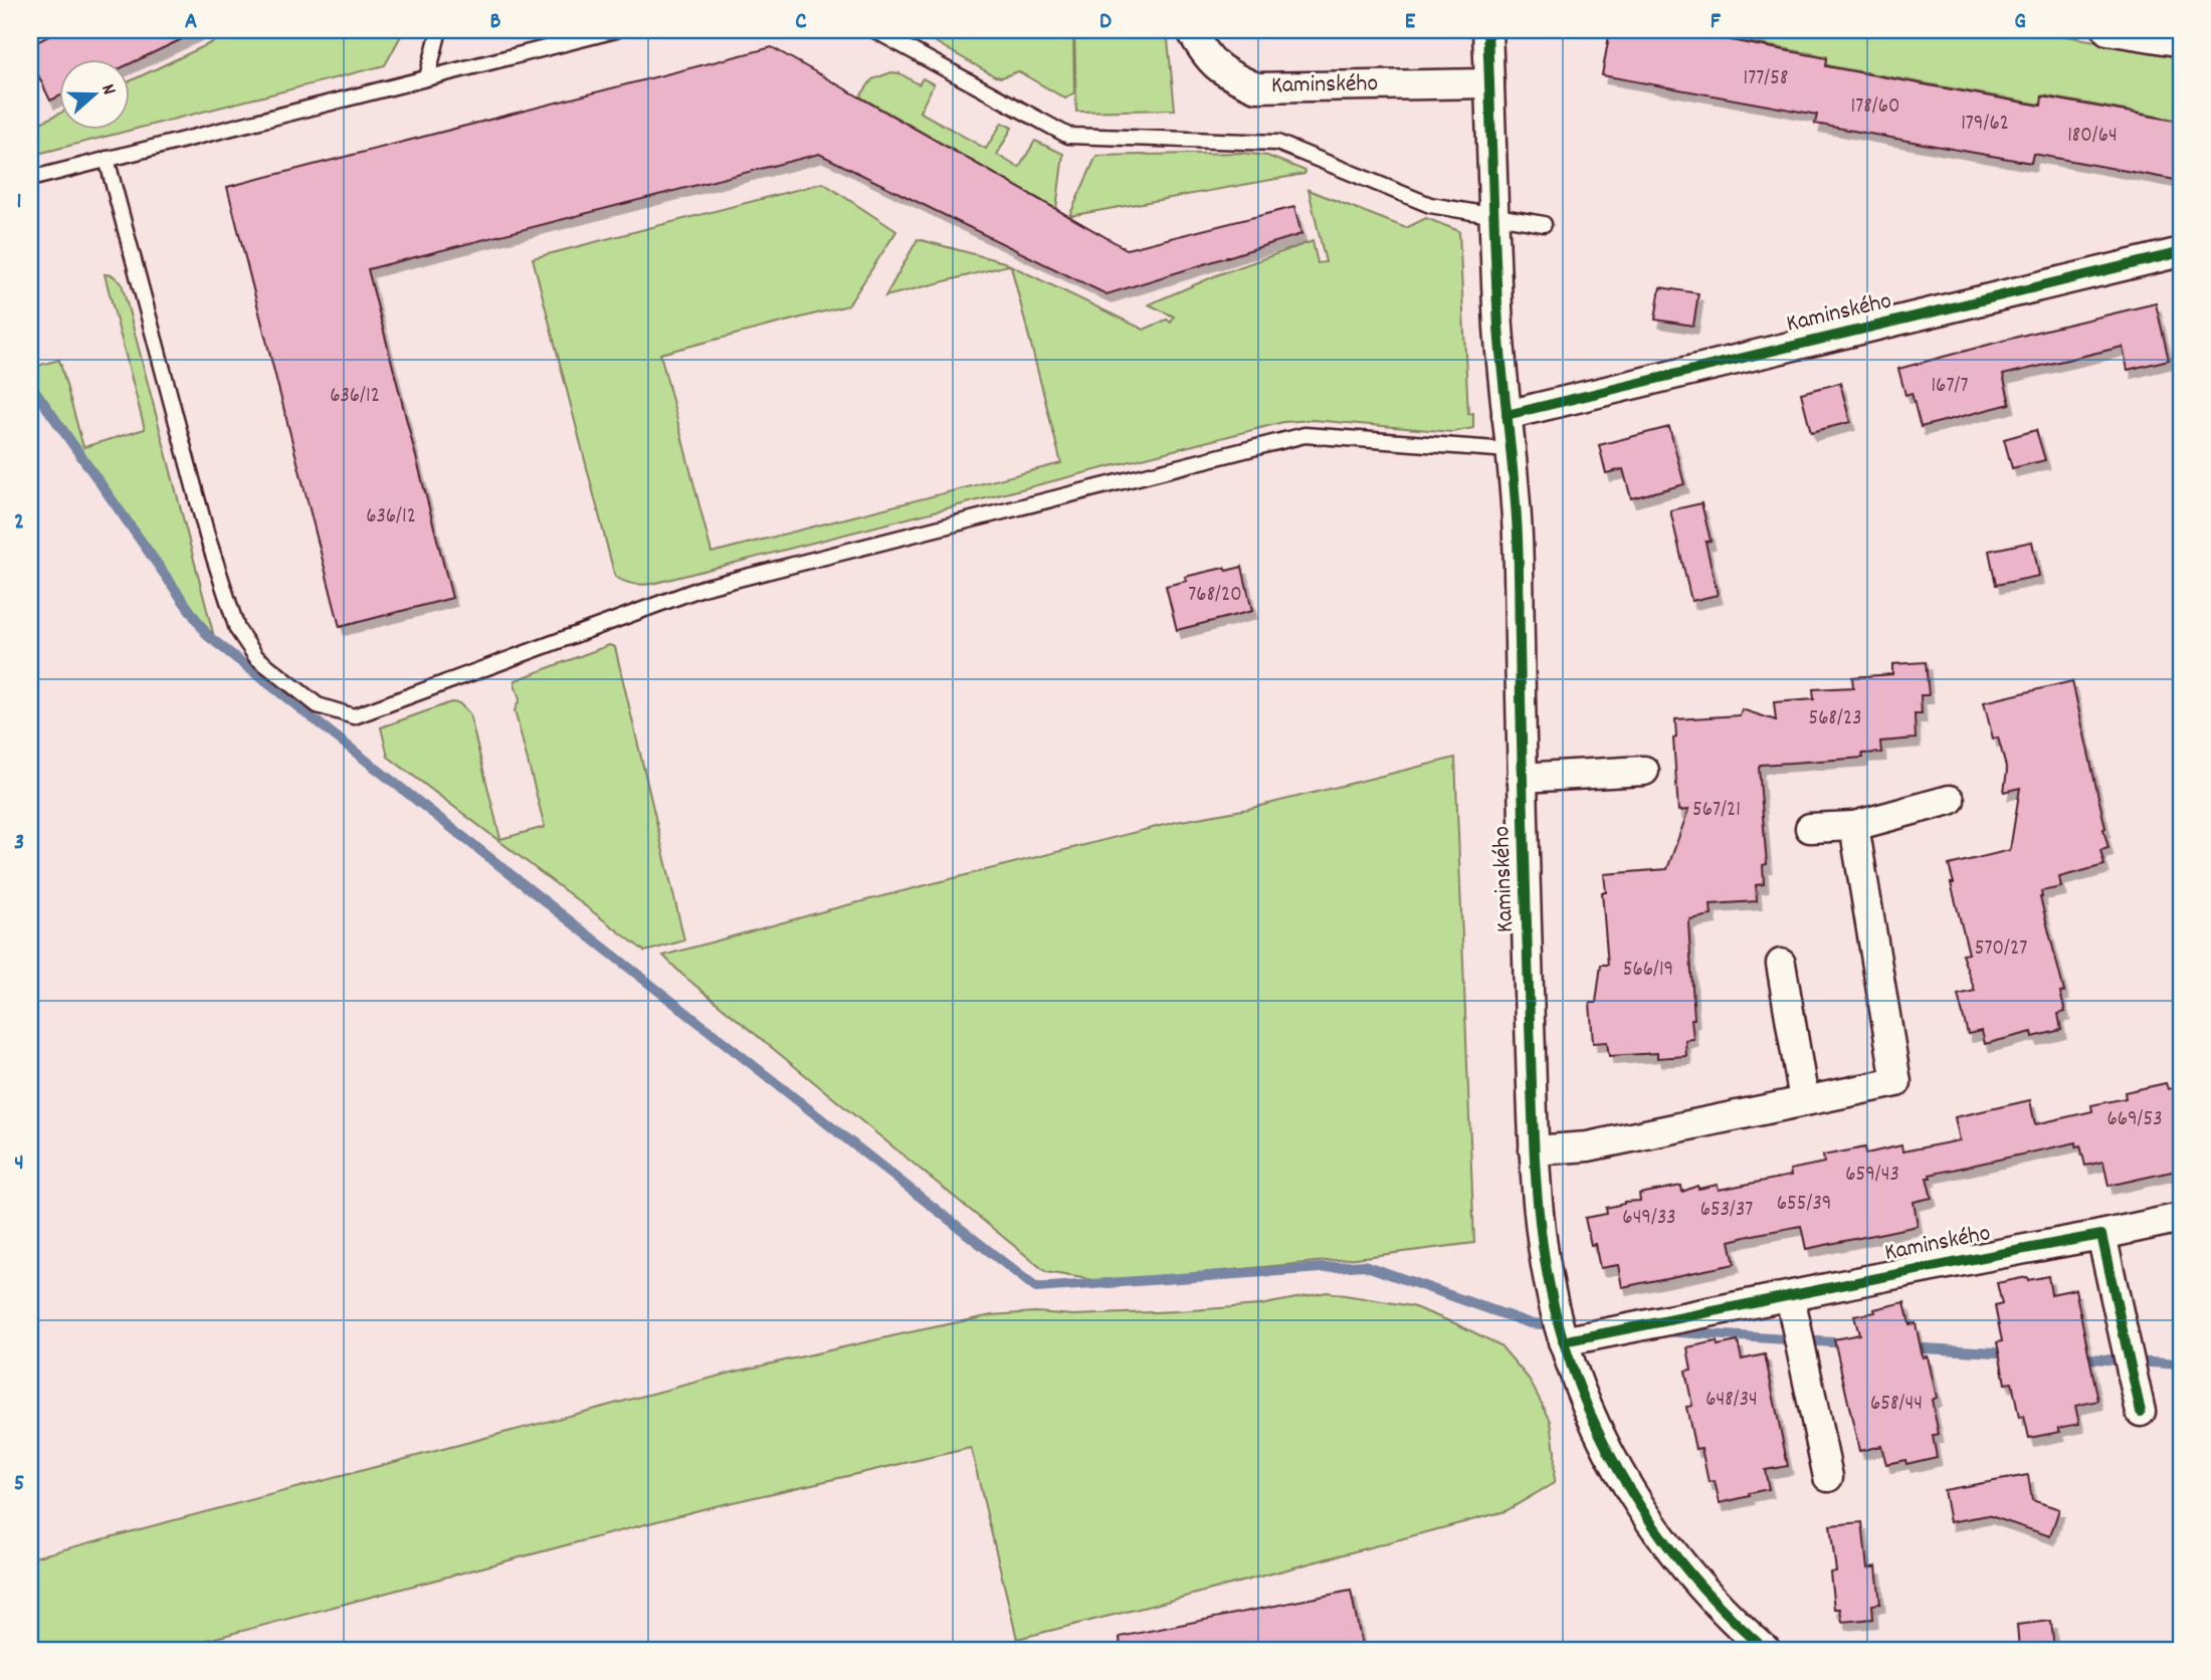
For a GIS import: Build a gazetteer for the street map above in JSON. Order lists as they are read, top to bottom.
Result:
{
  "streets": {
    "street": ["Kaminského"]
  },
  "house_numbers": [
    "177/58",
    "178/60",
    "179/62",
    "180/64",
    "167/7",
    "636/12",
    "636/12",
    "768/20",
    "568/23",
    "567/21",
    "570/27",
    "566/19",
    "669/53",
    "659/43",
    "655/39",
    "653/37",
    "649/33",
    "648/34",
    "658/44"
  ],
  "north": "right",
  "grid": {
    "columns": [
      "A",
      "B",
      "C",
      "D",
      "E",
      "F",
      "G"
    ],
    "rows": [
      "1",
      "2",
      "3",
      "4",
      "5"
    ]
  }
}
